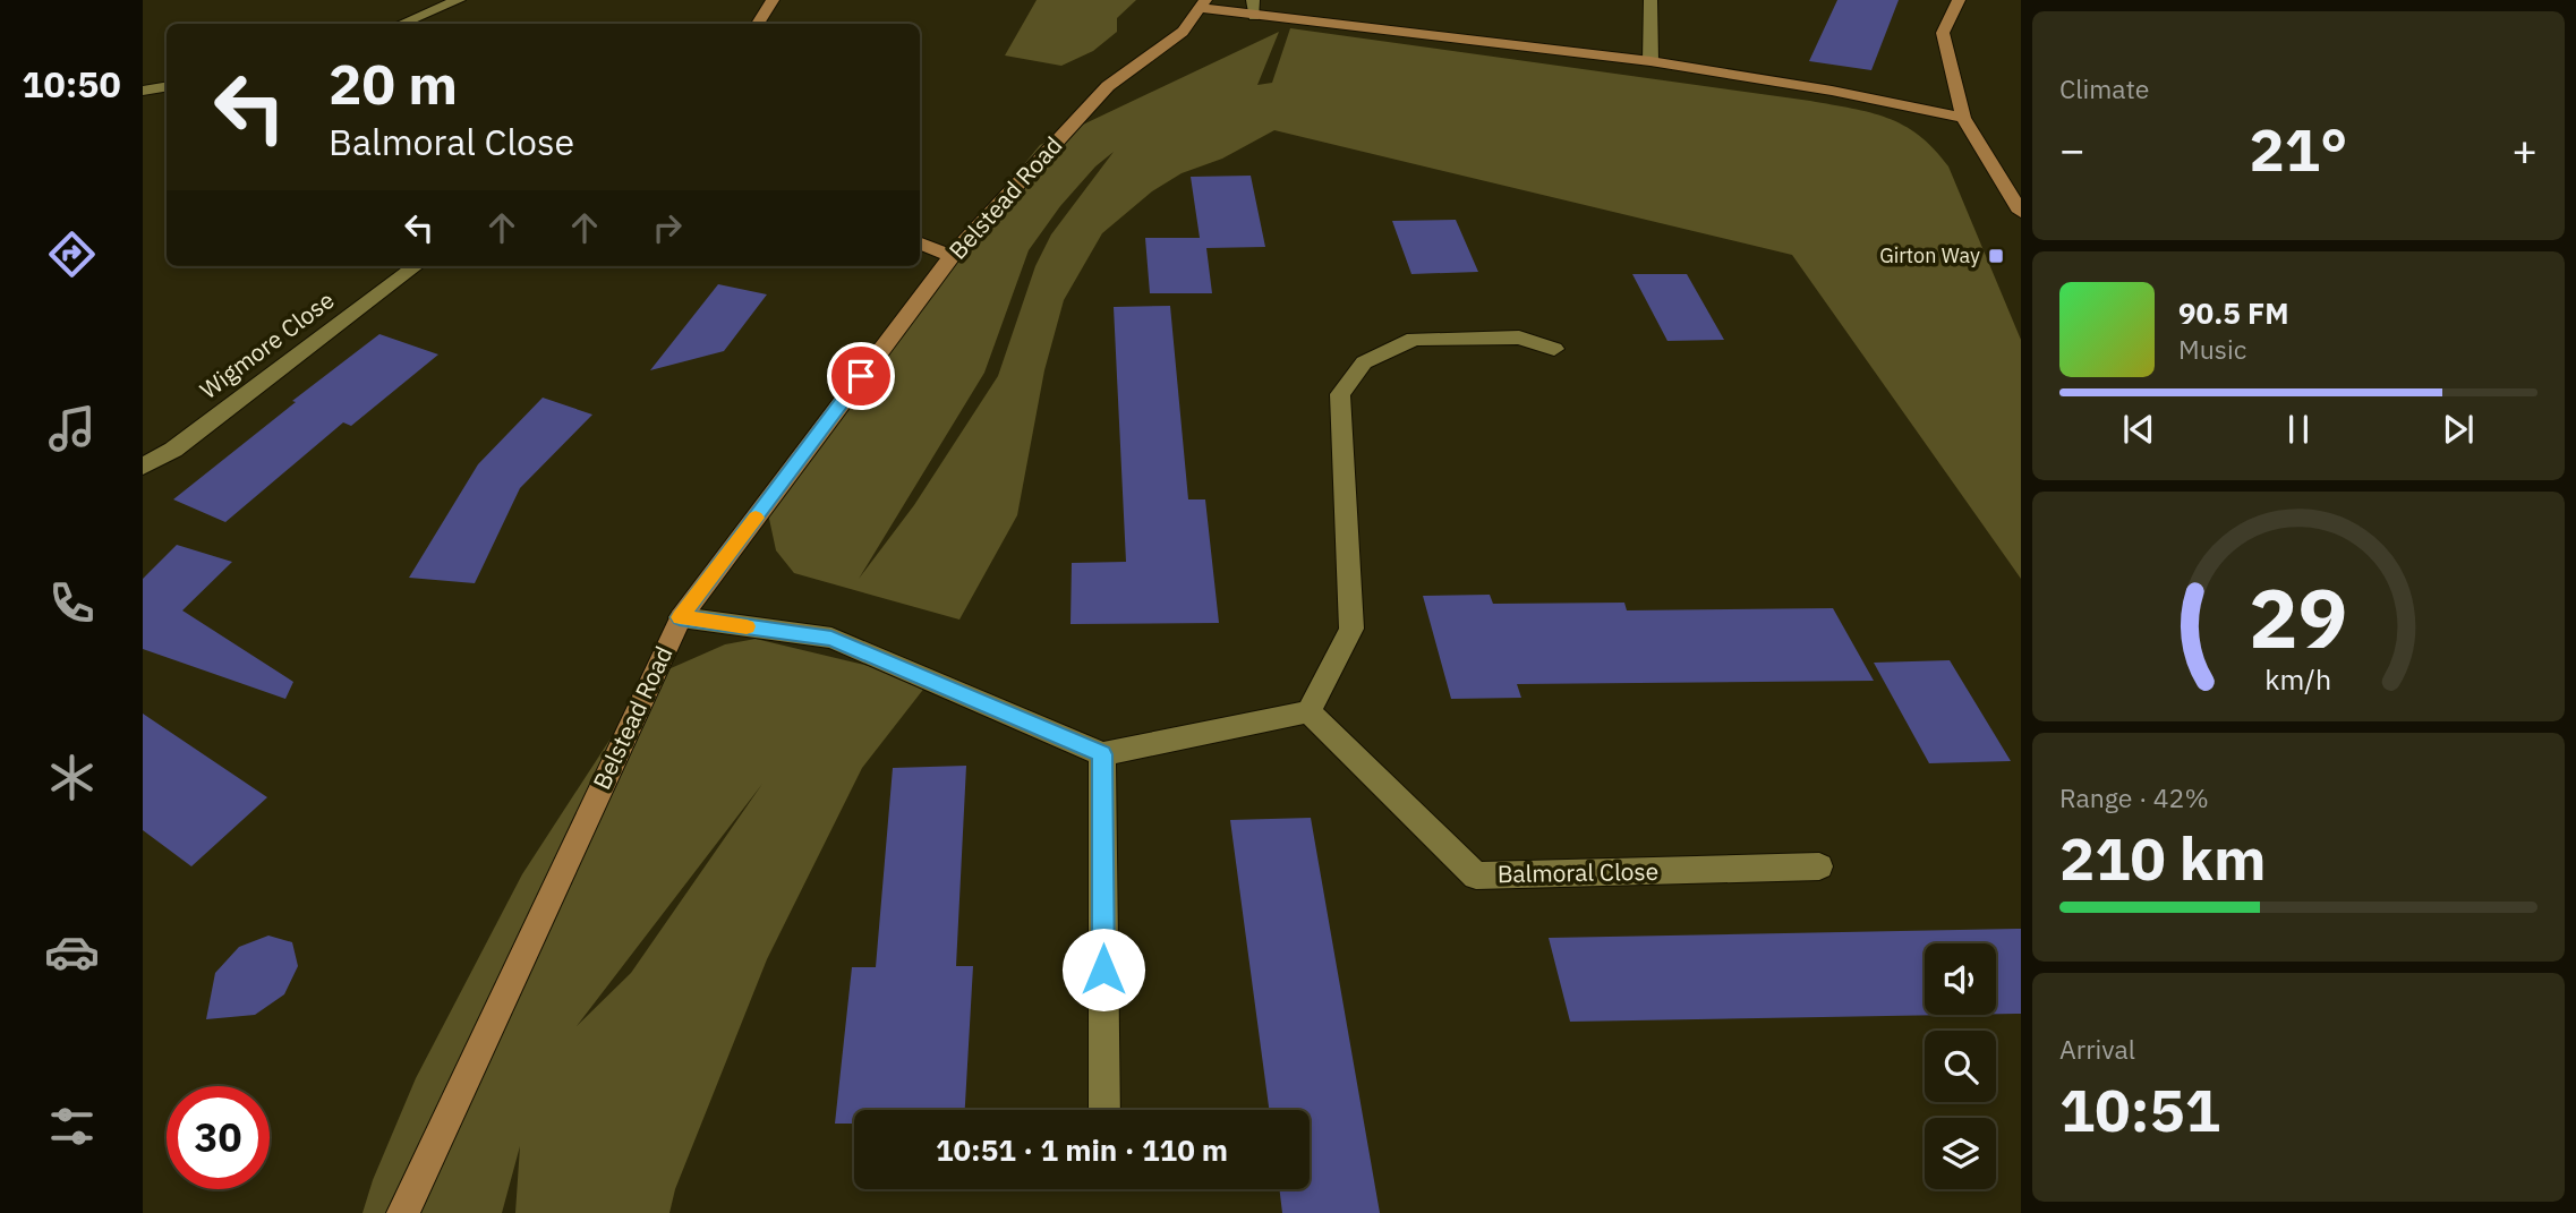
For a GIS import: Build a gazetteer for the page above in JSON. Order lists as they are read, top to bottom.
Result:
{
  "streets": {
    "street": ["Belstead Road", "Wigmore Close", "Balmoral Close"]
  },
  "places": {
    "transit": ["Girton Way"]
  },
  "page": {
    "tabs": "10:50",
    "tile": [
      "Climate",
      ["Range · 42%", "210 km"],
      ["Arrival", "10:51"]
    ],
    "turn": ["20 m", "Balmoral Close"],
    "heat": ["−", "21°", "+"],
    "song": ["90.5 FM", "Music"],
    "limit": "30",
    "trip": "10:51 · 1 min · 110 m",
    "gauge": ["29", "km/h"]
  }
}
